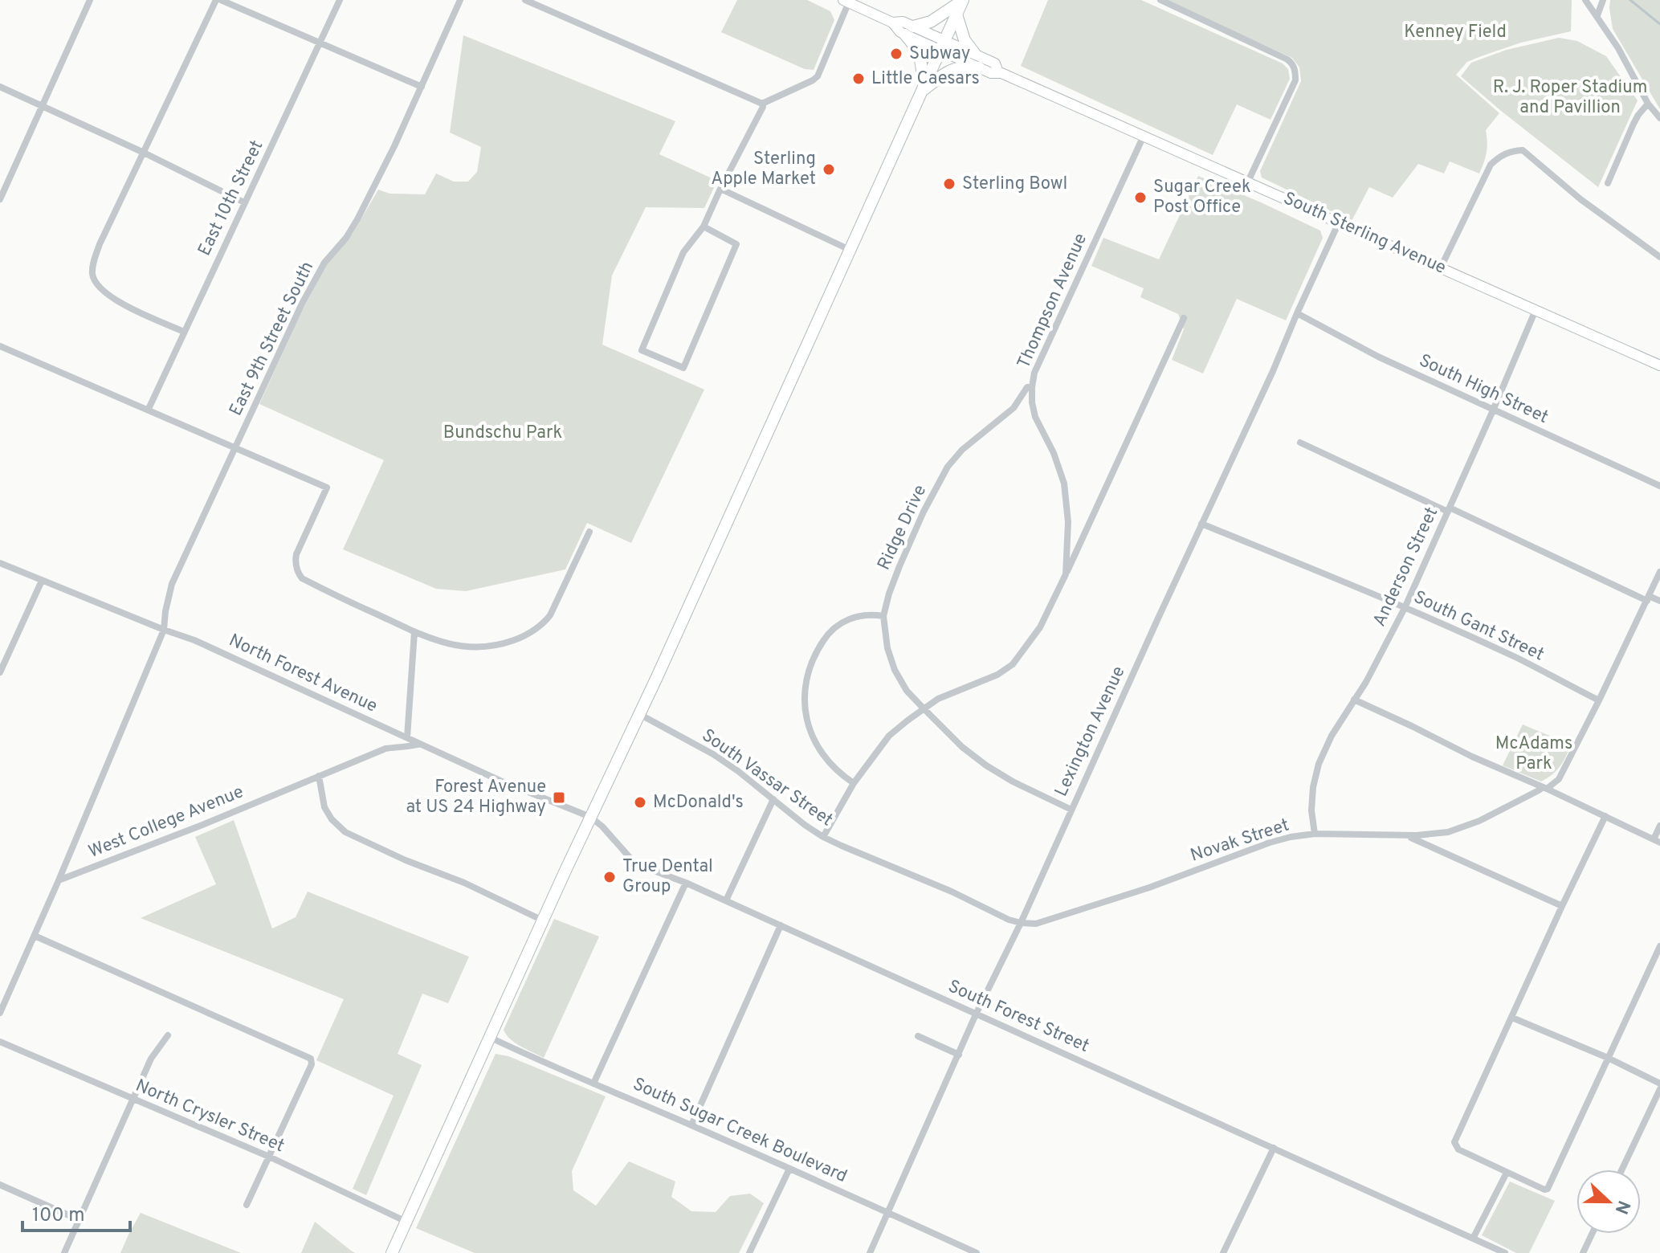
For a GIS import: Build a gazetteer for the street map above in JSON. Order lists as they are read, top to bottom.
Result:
{
  "streets": {
    "main road": ["South Sterling Avenue"],
    "street": [
      "East 10th Street",
      "Thompson Avenue",
      "East 9th Street South",
      "South High Street",
      "Ridge Drive",
      "Anderson Street",
      "South Gant Street",
      "North Forest Avenue",
      "Lexington Avenue",
      "South Vassar Street",
      "West College Avenue",
      "Novak Street",
      "South Forest Street",
      "North Crysler Street",
      "South Sugar Creek Boulevard"
    ]
  },
  "crossings": [
    ["South Sterling Avenue", "Thompson Avenue"],
    ["South Sterling Avenue", "Anderson Street"],
    ["South Sterling Avenue", "Lexington Avenue"],
    ["Thompson Avenue", "Ridge Drive"],
    ["Thompson Avenue", "South Vassar Street"],
    ["East 9th Street South", "North Forest Avenue"],
    ["East 9th Street South", "West College Avenue"],
    ["South High Street", "Anderson Street"],
    ["South High Street", "Lexington Avenue"],
    ["Ridge Drive", "Lexington Avenue"],
    ["Anderson Street", "South Gant Street"],
    ["Anderson Street", "Novak Street"],
    ["South Gant Street", "Lexington Avenue"],
    ["North Forest Avenue", "West College Avenue"],
    ["North Forest Avenue", "South Forest Street"],
    ["Lexington Avenue", "South Vassar Street"],
    ["Lexington Avenue", "Novak Street"],
    ["Lexington Avenue", "South Forest Street"],
    ["Lexington Avenue", "South Sugar Creek Boulevard"],
    ["South Vassar Street", "Novak Street"]
  ],
  "parks": [
    "Kenney Field",
    "R. J. Roper Stadium and Pavillion",
    "Bundschu Park",
    "McAdams Park"
  ],
  "places": {
    "other": [
      "Subway",
      "Little Caesars",
      "Sterling Apple Market",
      "Sterling Bowl",
      "Sugar Creek Post Office",
      "McDonald's",
      "True Dental Group"
    ],
    "transit": ["Forest Avenue at US 24 Highway"]
  },
  "scale_bar": "100 m",
  "north": "right"
}
